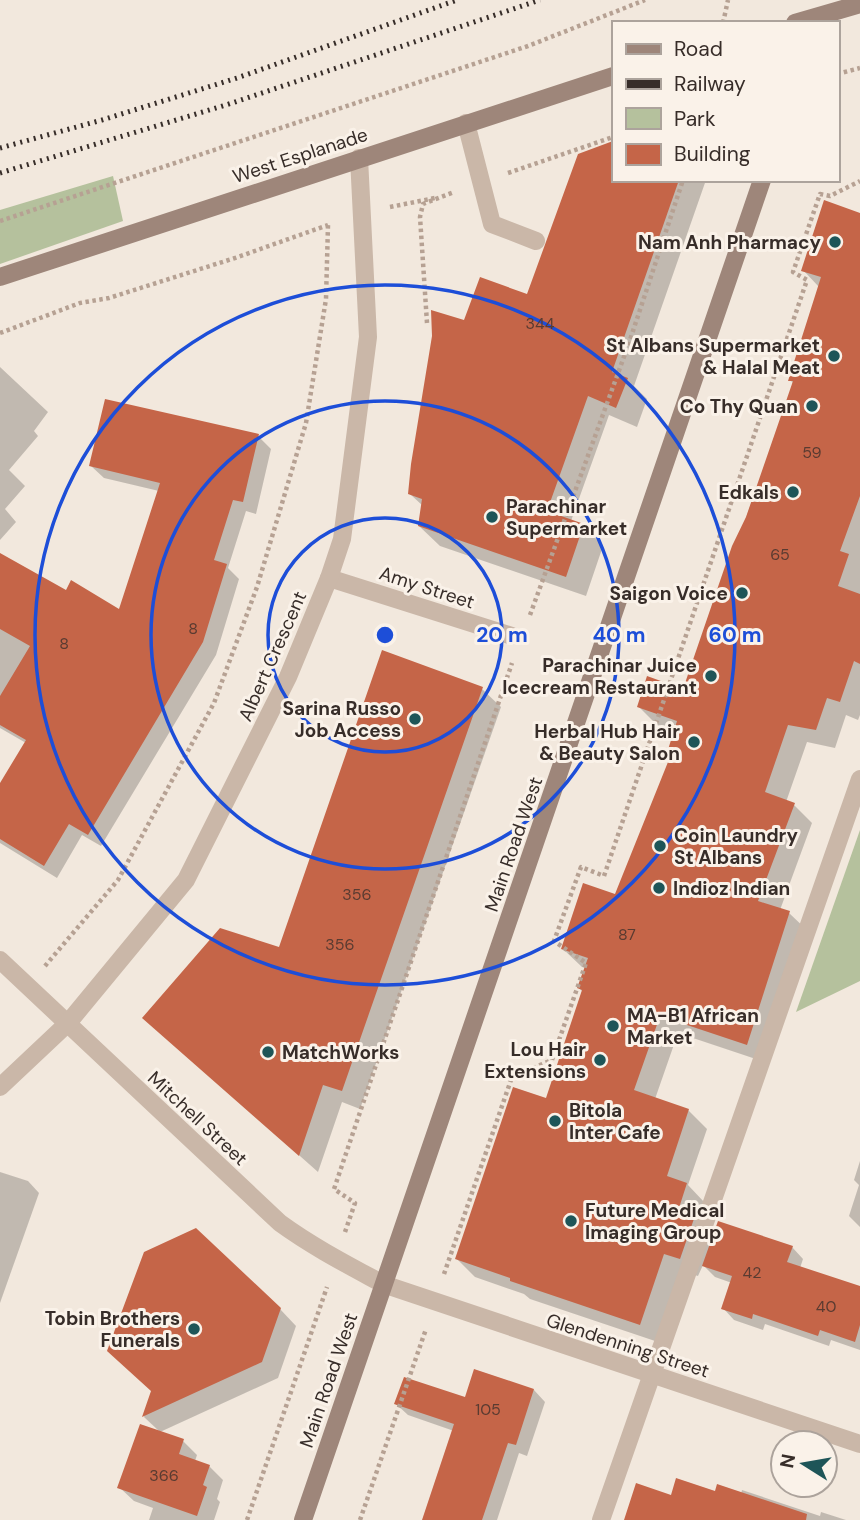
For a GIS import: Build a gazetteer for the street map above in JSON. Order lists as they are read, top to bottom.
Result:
{
  "streets": {
    "main road": ["West Esplanade", "Main Road West"],
    "street": [
      "Amy Street",
      "Albert Crescent",
      "Mitchell Street",
      "Glendenning Street"
    ]
  },
  "crossings": [
    ["West Esplanade", "Albert Crescent"],
    ["Amy Street", "Albert Crescent"],
    ["Albert Crescent", "Mitchell Street"],
    ["Main Road West", "Mitchell Street"],
    ["Main Road West", "Glendenning Street"],
    ["Mitchell Street", "Glendenning Street"]
  ],
  "places": [
    "Nam Anh Pharmacy",
    "St Albans Supermarket & Halal Meat",
    "Co Thy Quan",
    "Edkals",
    "Parachinar Supermarket",
    "Saigon Voice",
    "Parachinar Juice Icecream Restaurant",
    "Sarina Russo Job Access",
    "Herbal Hub Hair & Beauty Salon",
    "Coin Laundry St Albans",
    "Indioz Indian",
    "MA-B1 African Market",
    "MatchWorks",
    "Lou Hair Extensions",
    "Bitola Inter Cafe",
    "Future Medical Imaging Group",
    "Tobin Brothers Funerals"
  ],
  "house_numbers": [
    "344",
    "59",
    "65",
    "8",
    "8",
    "356",
    "87",
    "356",
    "42",
    "40",
    "105",
    "366"
  ],
  "legend": [
    "Road",
    "Railway",
    "Park",
    "Building"
  ],
  "north": "left",
  "rings": ["20 m", "40 m", "60 m"]
}
